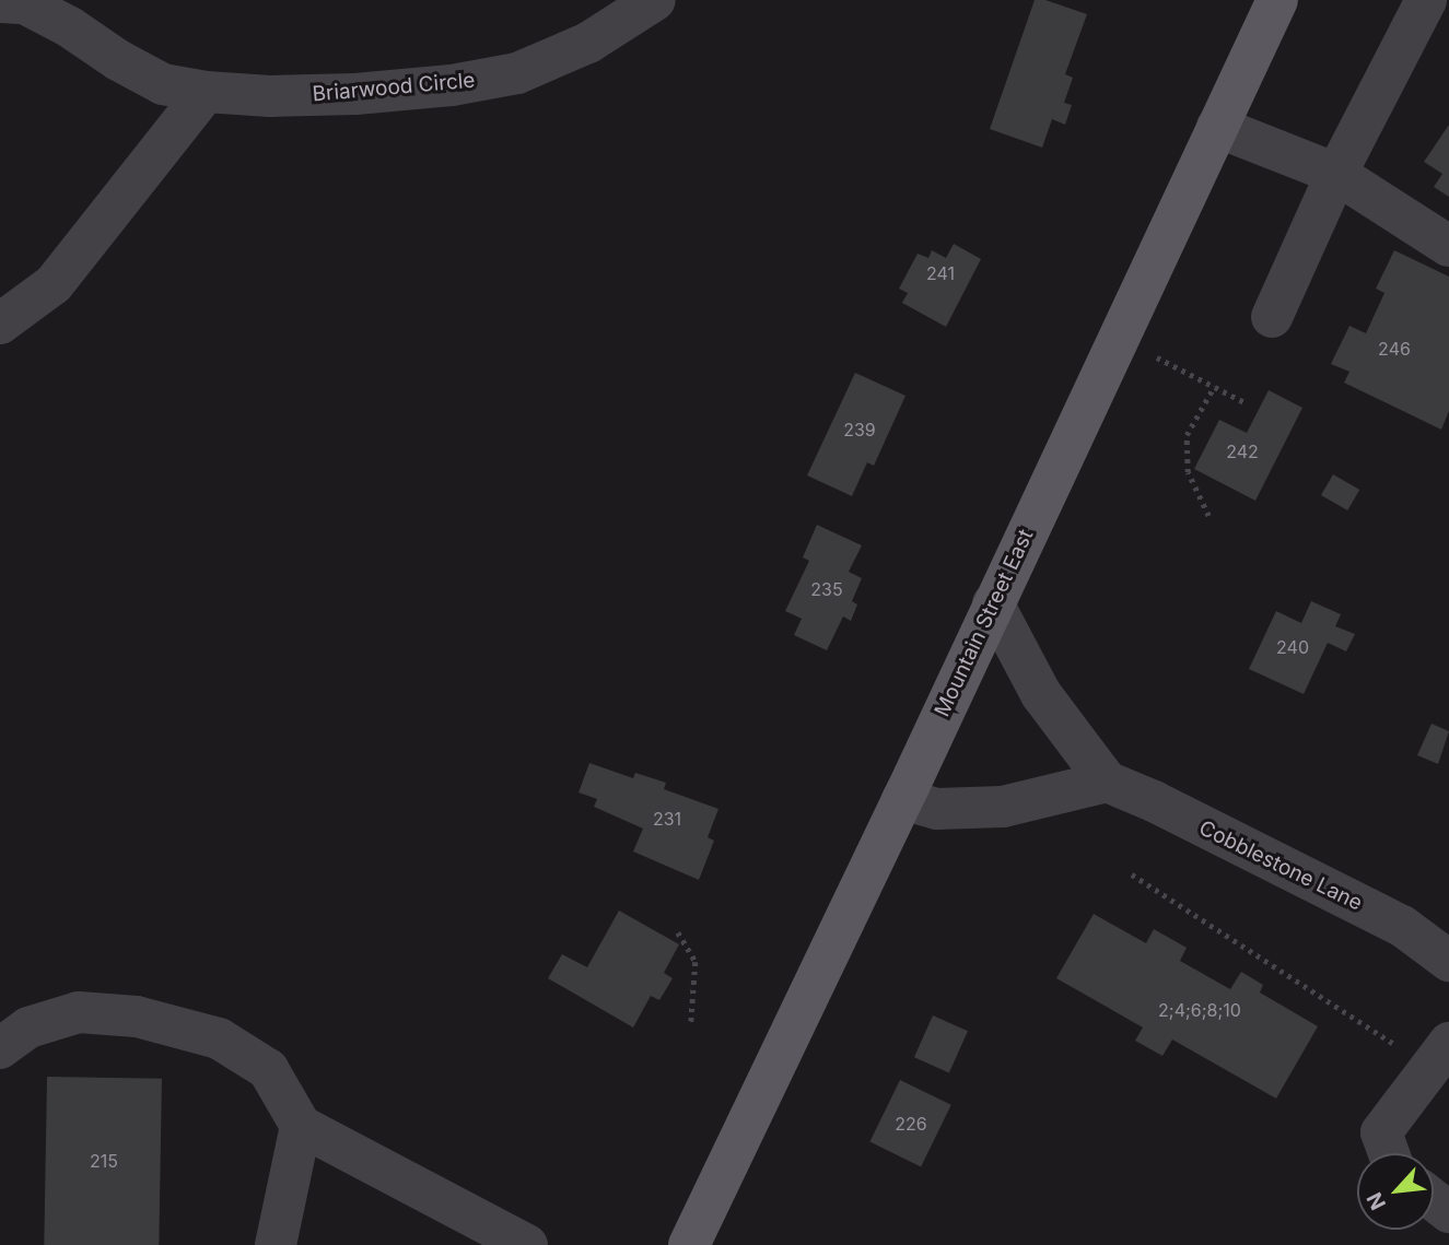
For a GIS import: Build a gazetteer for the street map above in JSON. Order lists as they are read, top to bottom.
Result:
{
  "streets": {
    "main road": ["Mountain Street East"],
    "street": ["Briarwood Circle", "Cobblestone Lane"]
  },
  "house_numbers": [
    "241",
    "246",
    "239",
    "242",
    "235",
    "240",
    "231",
    "2;4;6;8;10",
    "226",
    "215"
  ],
  "north": "bottom left"
}
